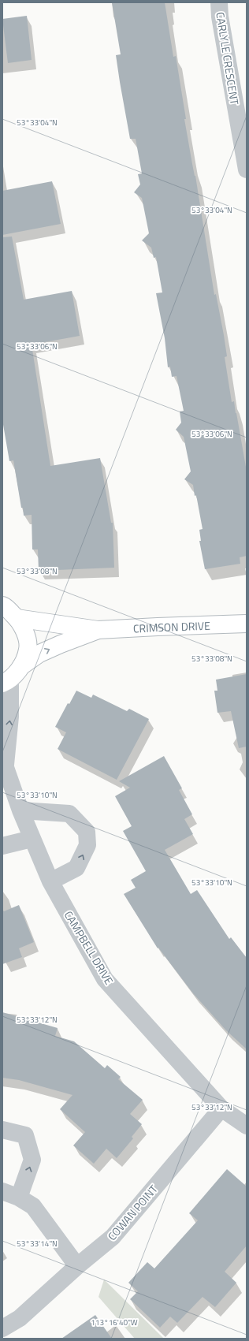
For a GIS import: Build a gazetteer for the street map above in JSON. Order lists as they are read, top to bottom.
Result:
{
  "streets": {
    "street": [
      "CARLYLE CRESCENT",
      "CRIMSON DRIVE",
      "CAMPBELL DRIVE",
      "COWAN POINT"
    ]
  },
  "crossings": [
    ["CAMPBELL DRIVE", "COWAN POINT"]
  ],
  "coordinates": [
    "53°33'04\"N",
    "53°33'06\"N",
    "53°33'08\"N",
    "53°33'10\"N",
    "53°33'12\"N",
    "53°33'14\"N",
    "113°16'40\"W"
  ]
}
